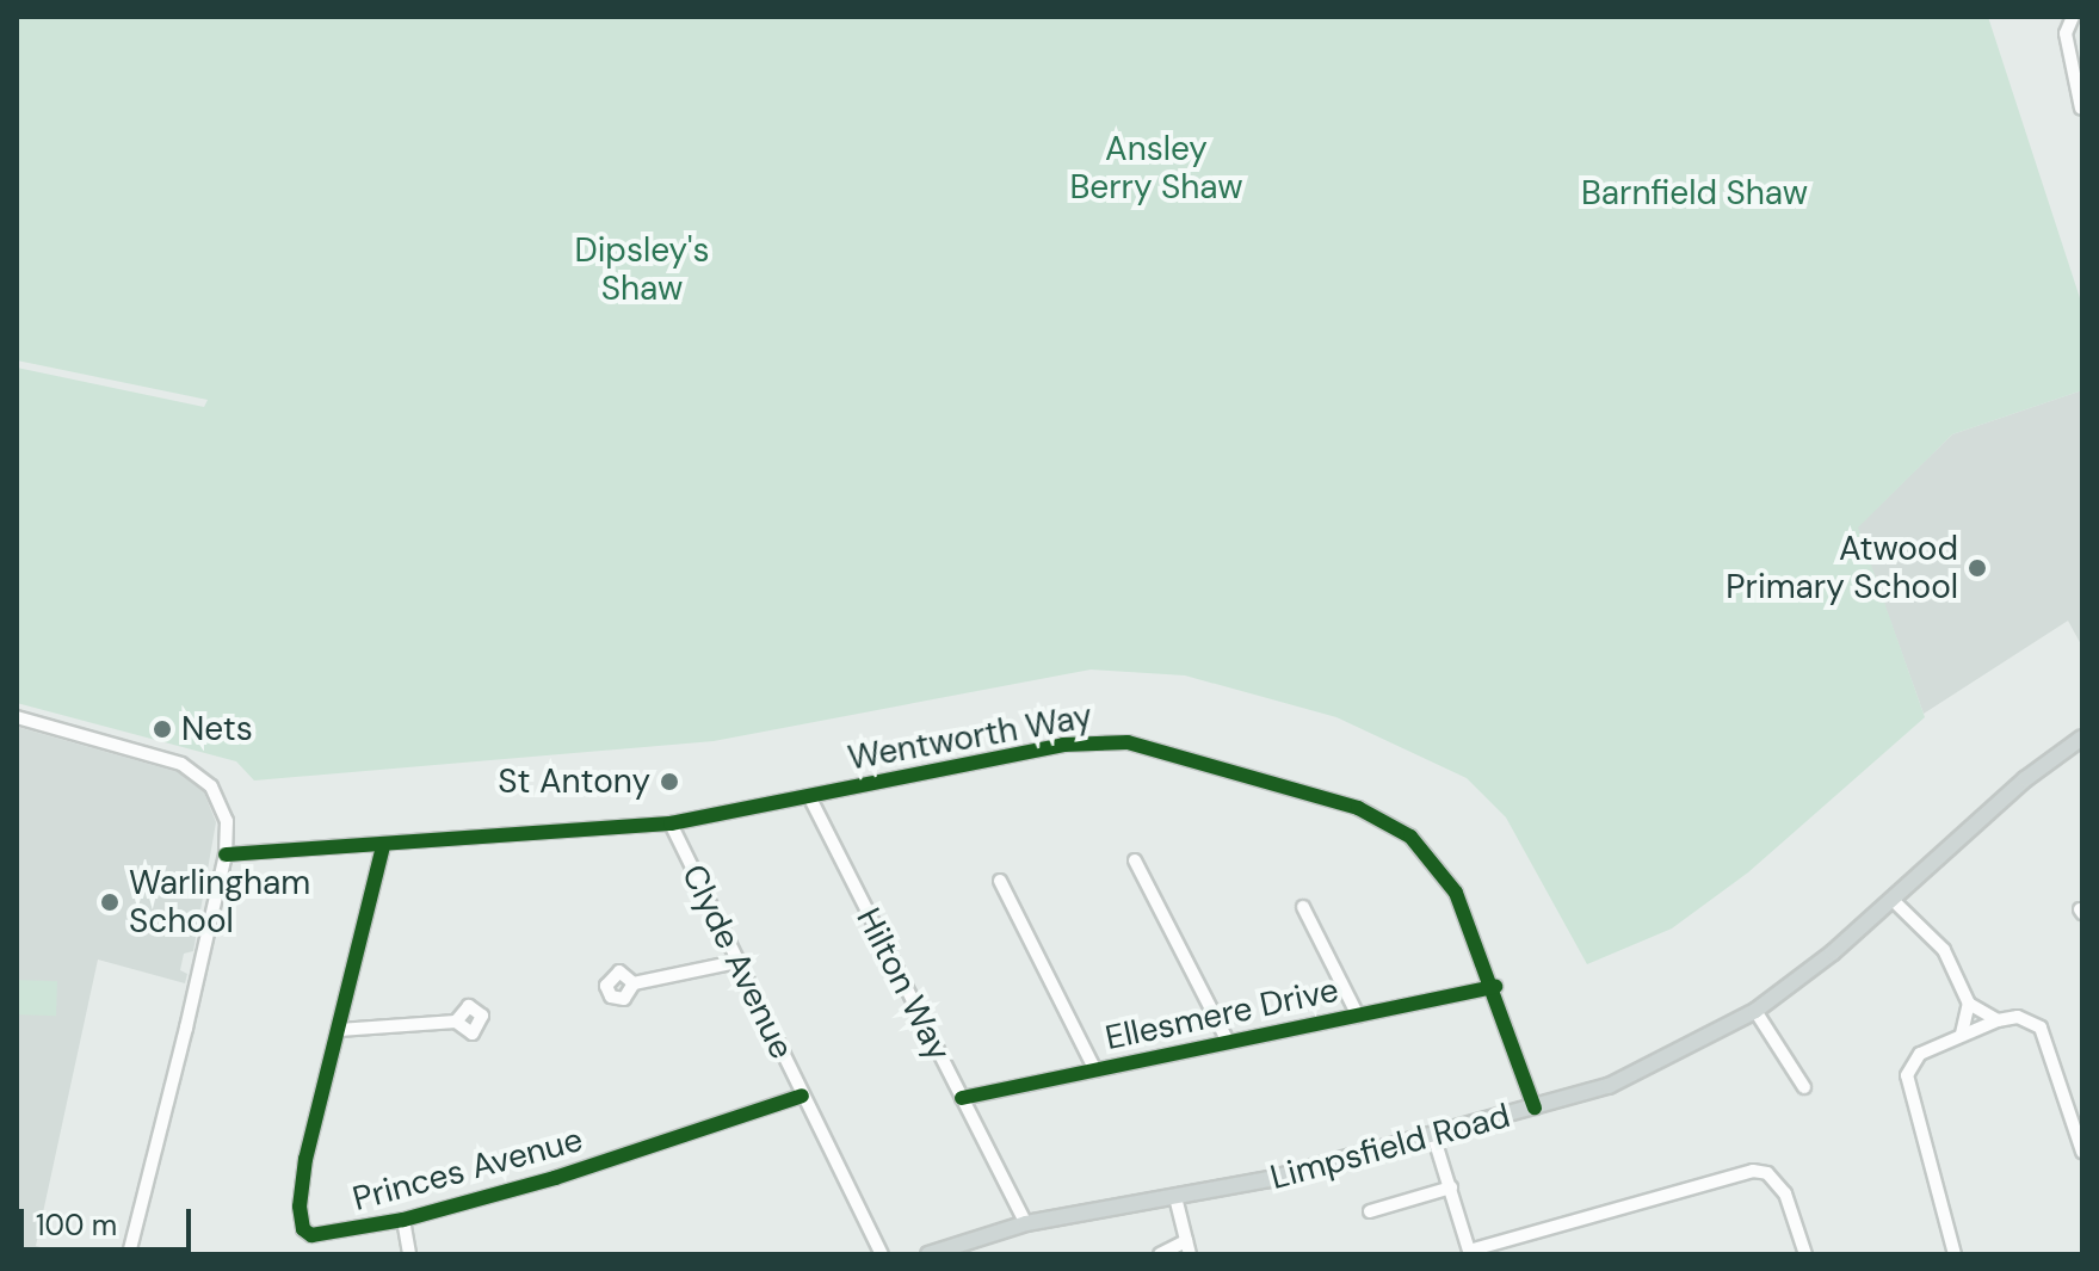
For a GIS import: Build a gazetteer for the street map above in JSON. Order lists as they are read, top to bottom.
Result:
{
  "streets": {
    "main road": ["Limpsfield Road"],
    "street": [
      "Wentworth Way",
      "Clyde Avenue",
      "Hilton Way",
      "Ellesmere Drive",
      "Princes Avenue"
    ]
  },
  "crossings": [
    ["Wentworth Way", "Clyde Avenue"],
    ["Wentworth Way", "Hilton Way"],
    ["Wentworth Way", "Ellesmere Drive"],
    ["Wentworth Way", "Limpsfield Road"],
    ["Wentworth Way", "Princes Avenue"],
    ["Clyde Avenue", "Princes Avenue"],
    ["Hilton Way", "Ellesmere Drive"],
    ["Hilton Way", "Limpsfield Road"]
  ],
  "parks": ["Ansley Berry Shaw", "Barnfield Shaw", "Dipsley's Shaw"],
  "places": [
    "Atwood Primary School",
    "Nets",
    "St Antony",
    "Warlingham School"
  ],
  "scale_bar": "100 m"
}
